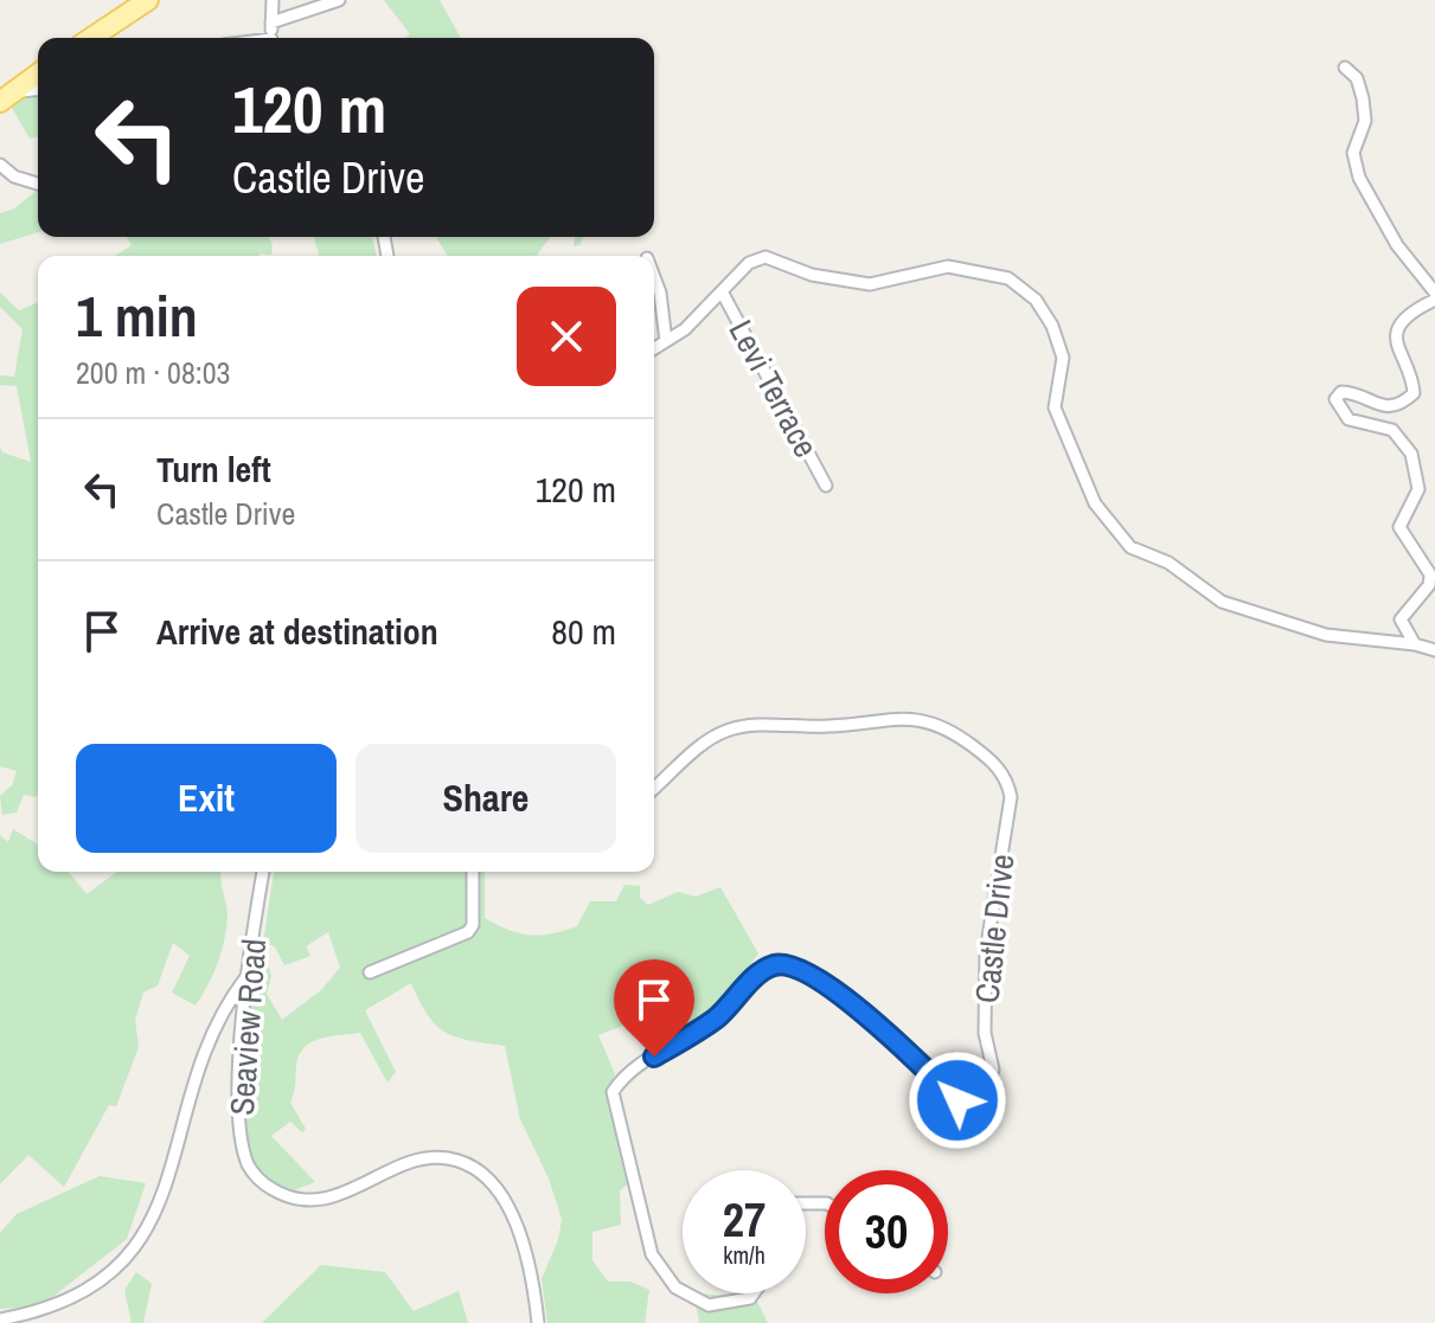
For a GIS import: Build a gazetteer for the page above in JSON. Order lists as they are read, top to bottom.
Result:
{
  "streets": {
    "street": ["Levi Terrace", "Castle Drive", "Seaview Road"]
  },
  "page": {
    "turn": ["120 m", "Castle Drive"],
    "heading": ["1 min", "200 m · 08:03"],
    "list": [
      {
        "name": "Turn left",
        "note": "Castle Drive",
        "value": "120 m"
      },
      {
        "name": "Arrive at destination",
        "value": "80 m"
      }
    ],
    "buttons": ["Exit", "Share"],
    "speed": "27 km/h",
    "limit": "30"
  }
}
